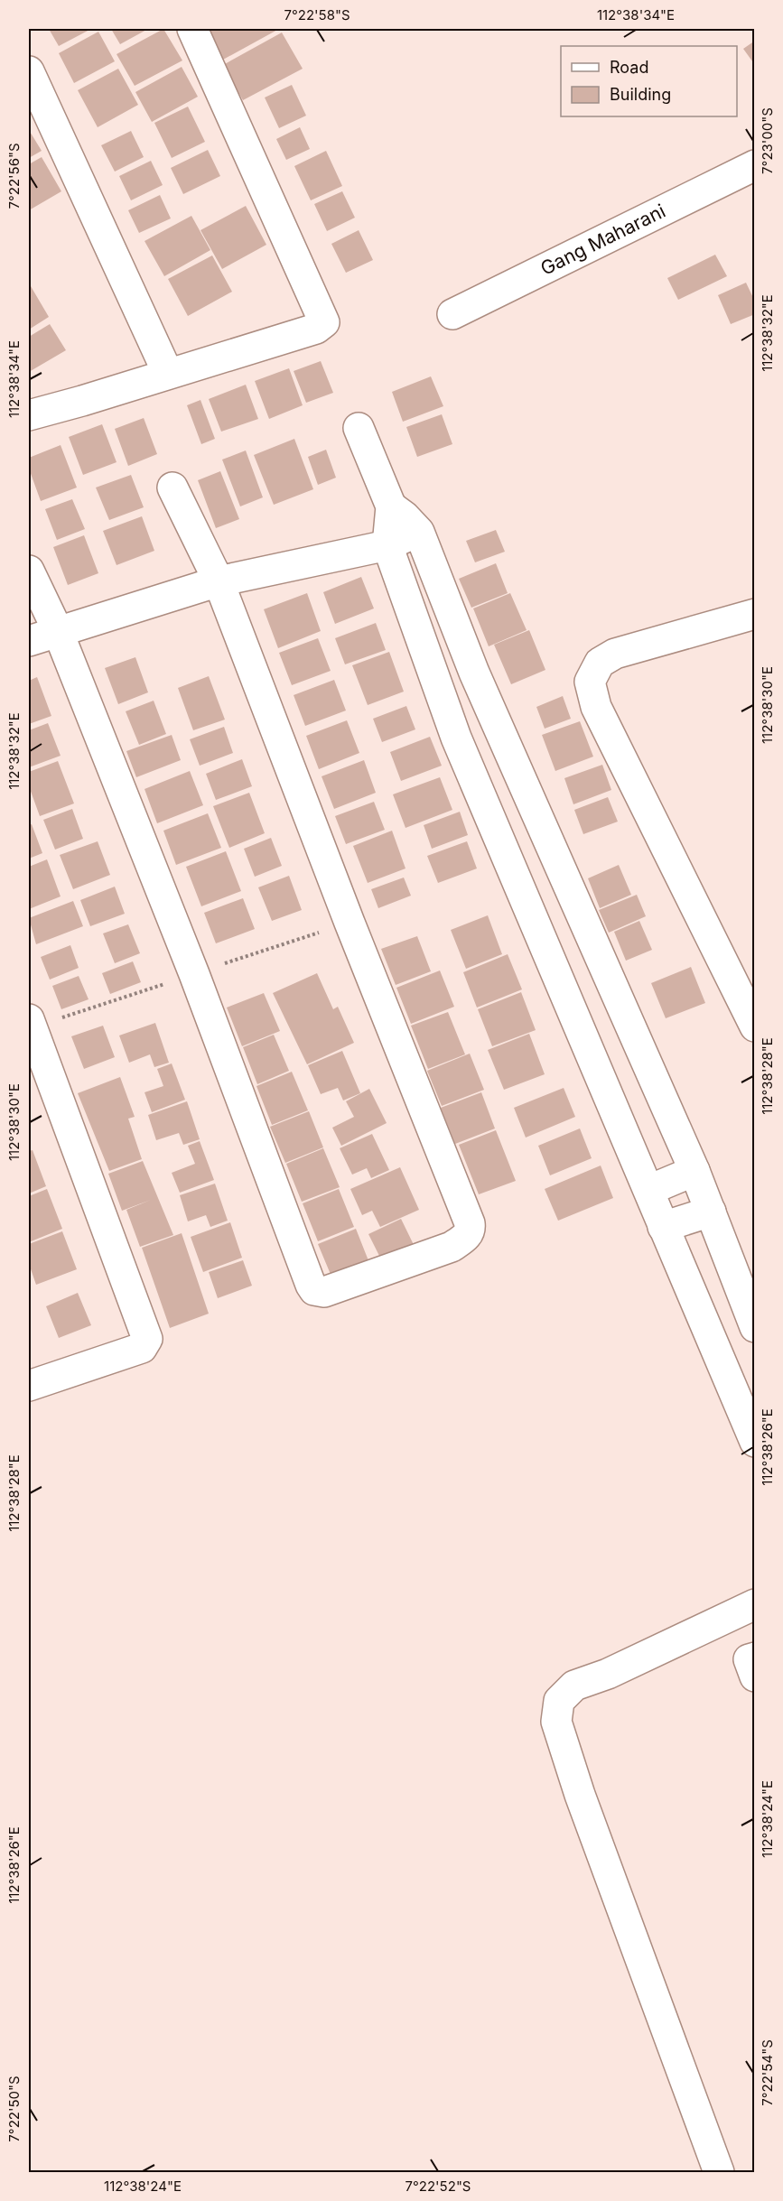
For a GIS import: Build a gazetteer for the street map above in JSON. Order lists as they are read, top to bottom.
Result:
{
  "streets": {
    "street": ["Gang Maharani"]
  },
  "legend": ["Road", "Building"],
  "coordinates": [
    "7°22'58\"S",
    "112°38'34\"E",
    "7°23'00\"S",
    "7°22'56\"S",
    "112°38'32\"E",
    "112°38'30\"E",
    "112°38'28\"E",
    "112°38'26\"E",
    "112°38'24\"E",
    "7°22'54\"S",
    "7°22'50\"S",
    "7°22'52\"S"
  ]
}
